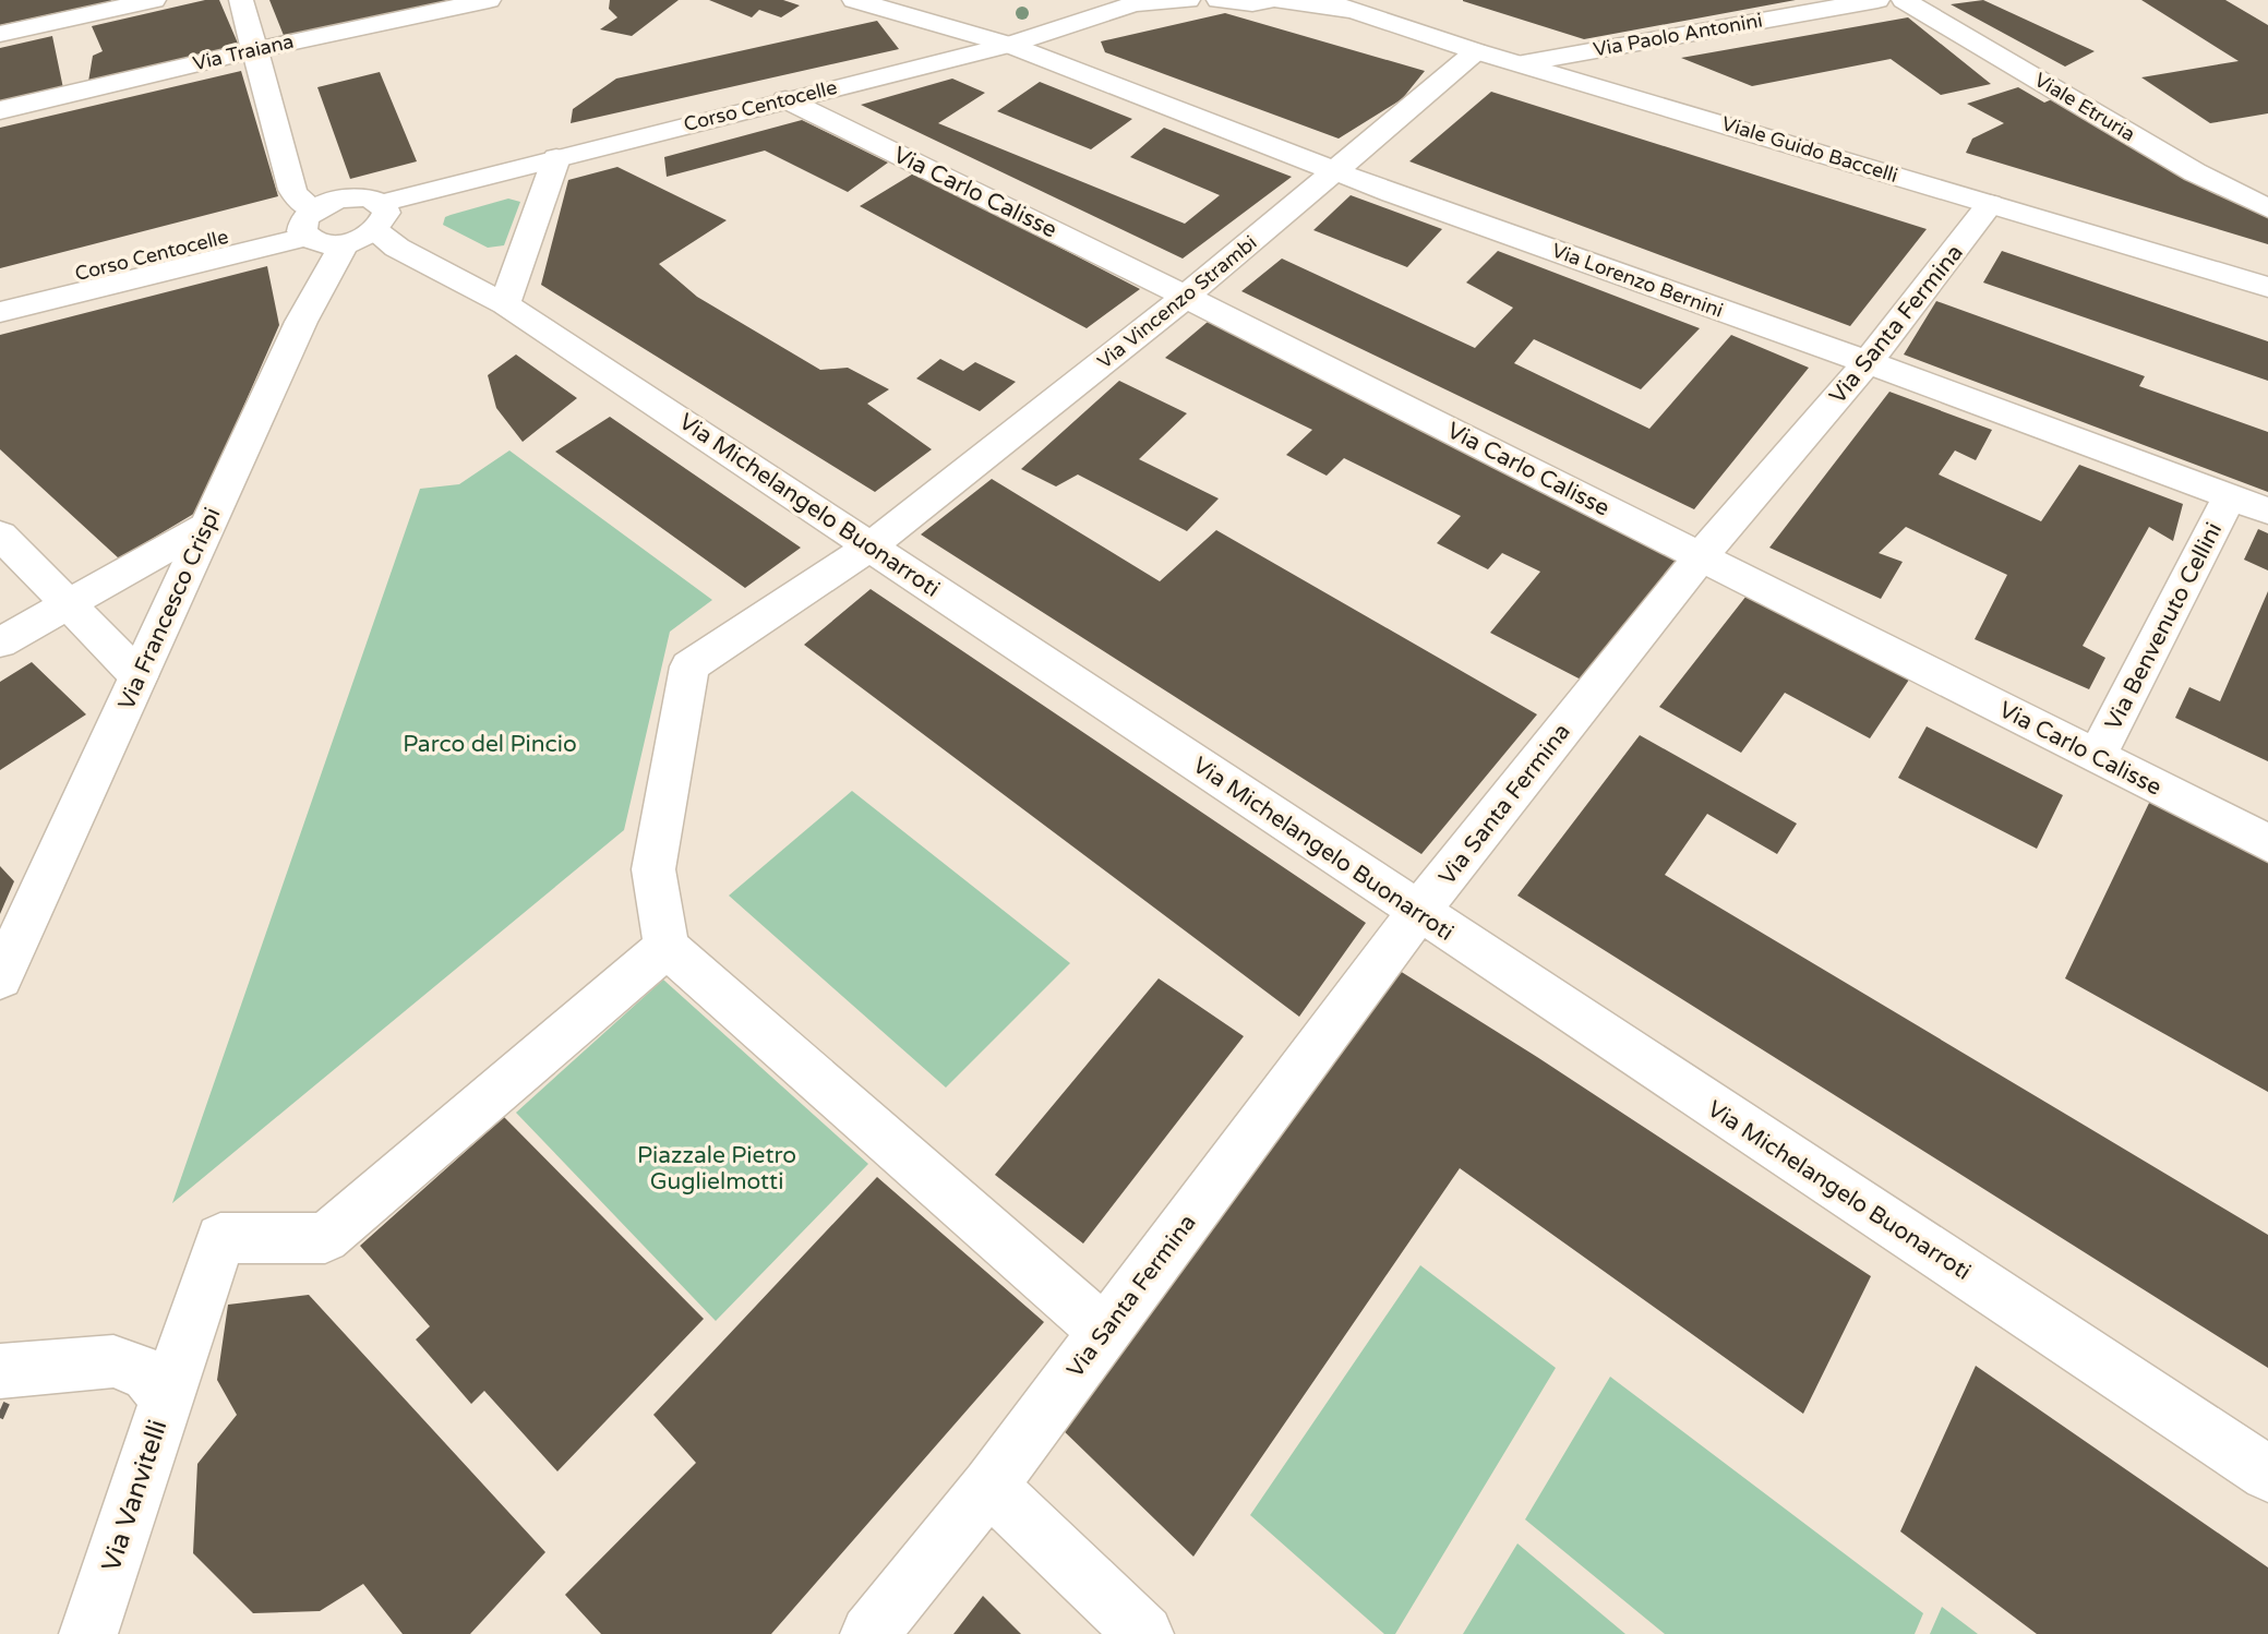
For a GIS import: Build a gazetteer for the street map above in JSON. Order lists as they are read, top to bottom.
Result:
{
  "streets": {
    "street": [
      "Via Paolo Antonini",
      "Via Traiana",
      "Corso Centocelle",
      "Viale Etruria",
      "Viale Guido Baccelli",
      "Via Carlo Calisse",
      "Via Lorenzo Bernini",
      "Via Vincenzo Strambi",
      "Via Santa Fermina",
      "Via Michelangelo Buonarroti",
      "Via Francesco Crispi",
      "Via Benvenuto Cellini",
      "Via Vanvitelli"
    ]
  },
  "crossings": [
    ["Via Paolo Antonini", "Viale Guido Baccelli"],
    ["Corso Centocelle", "Via Carlo Calisse"],
    ["Corso Centocelle", "Via Lorenzo Bernini"],
    ["Corso Centocelle", "Via Michelangelo Buonarroti"],
    ["Corso Centocelle", "Via Francesco Crispi"],
    ["Viale Guido Baccelli", "Via Vincenzo Strambi"],
    ["Viale Guido Baccelli", "Via Santa Fermina"],
    ["Via Carlo Calisse", "Via Vincenzo Strambi"],
    ["Via Carlo Calisse", "Via Santa Fermina"],
    ["Via Carlo Calisse", "Via Benvenuto Cellini"],
    ["Via Lorenzo Bernini", "Via Vincenzo Strambi"],
    ["Via Lorenzo Bernini", "Via Santa Fermina"],
    ["Via Lorenzo Bernini", "Via Benvenuto Cellini"],
    ["Via Vincenzo Strambi", "Via Michelangelo Buonarroti"],
    ["Via Santa Fermina", "Via Michelangelo Buonarroti"],
    ["Via Michelangelo Buonarroti", "Via Francesco Crispi"]
  ],
  "parks": ["Parco del Pincio", "Piazzale Pietro Guglielmotti"]
}
